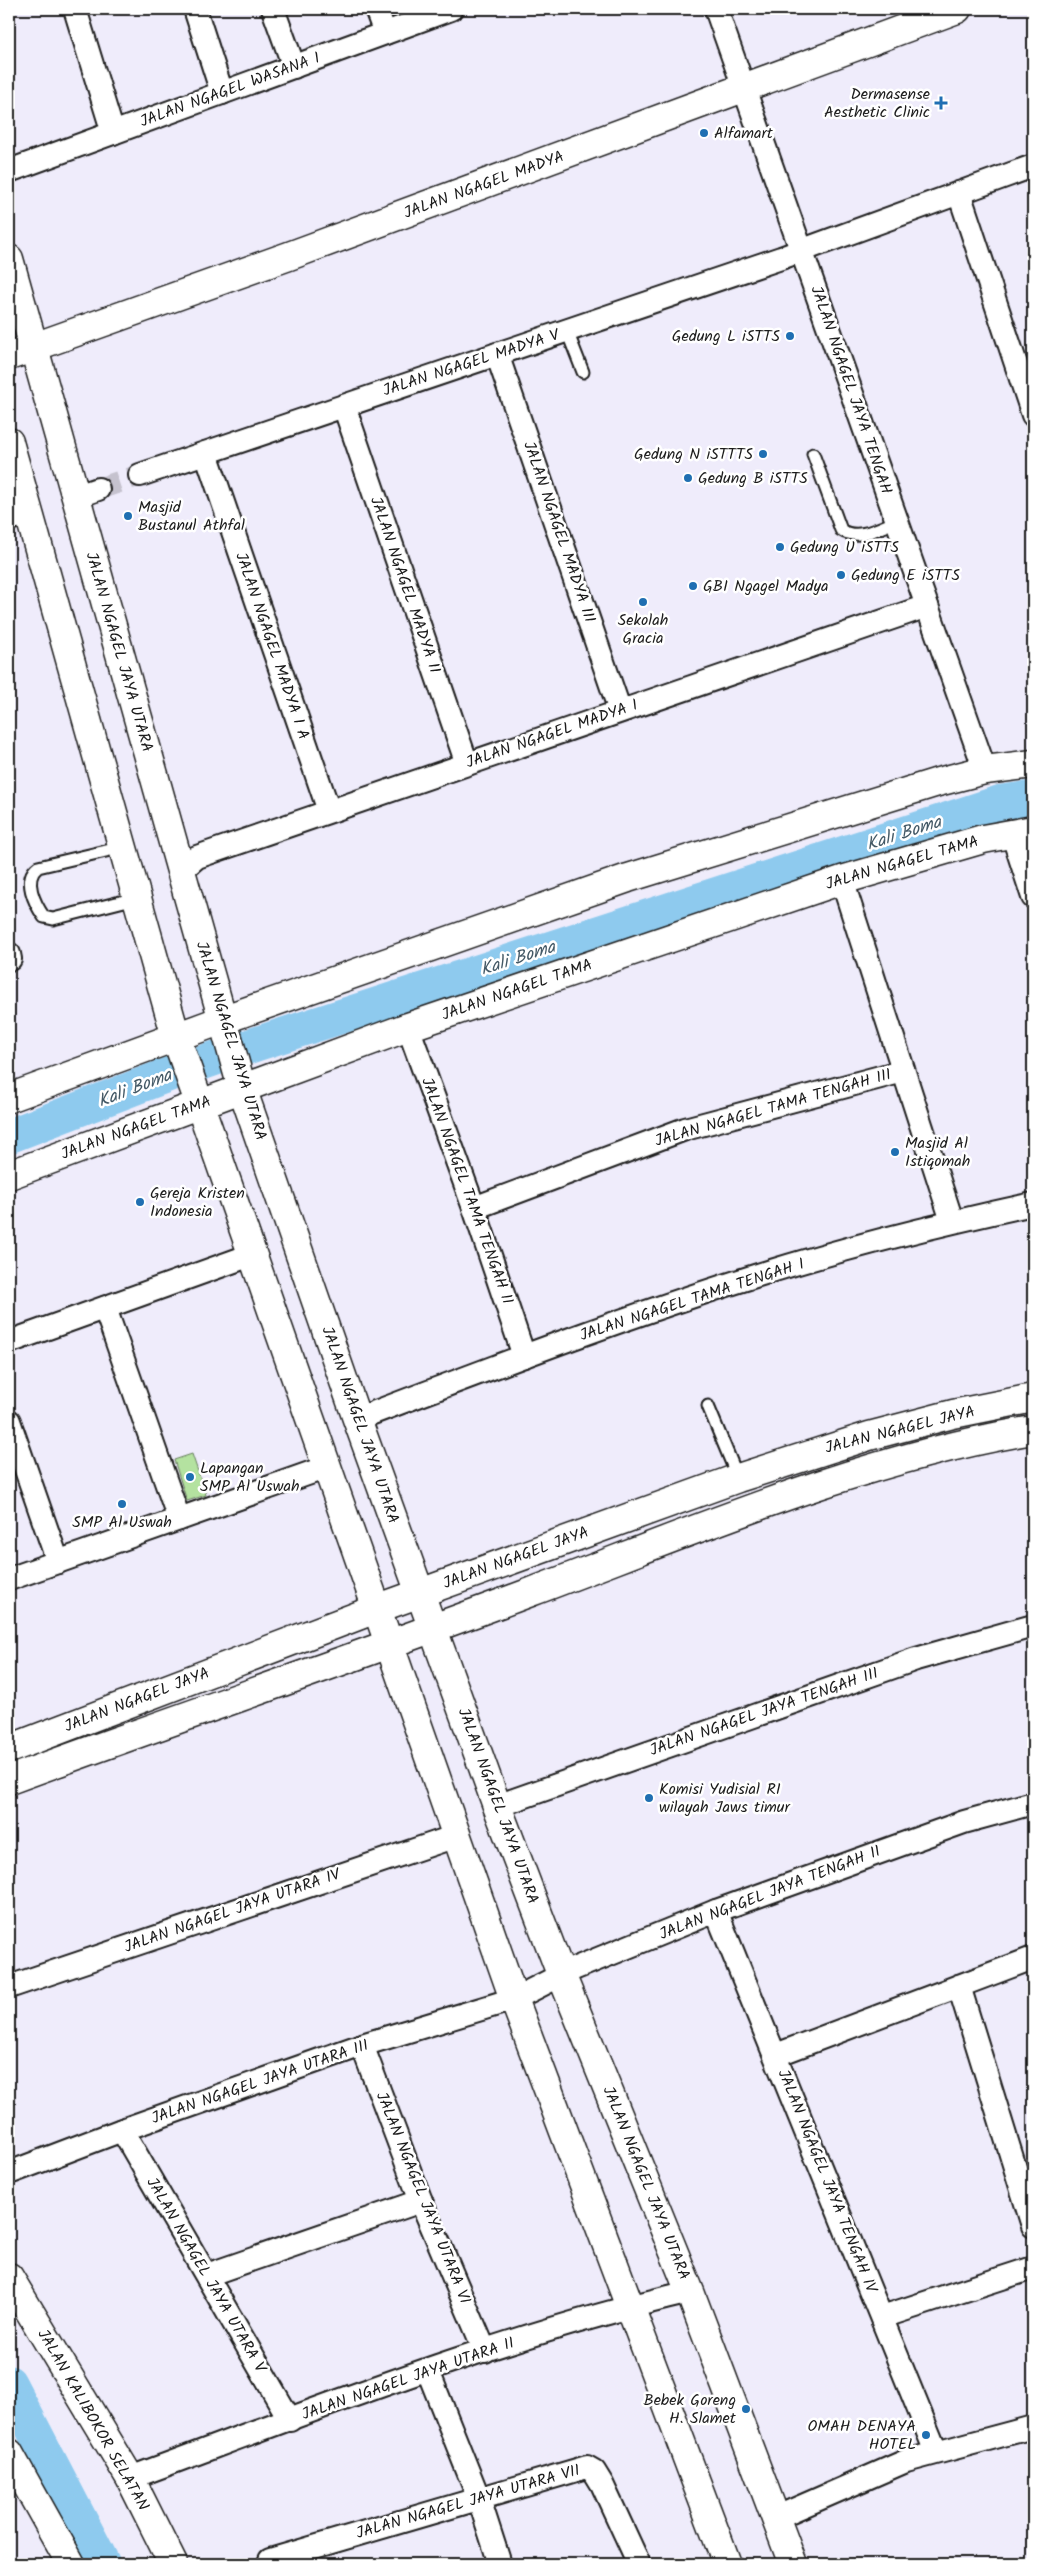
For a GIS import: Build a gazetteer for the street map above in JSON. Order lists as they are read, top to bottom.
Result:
{
  "streets": {
    "street": [
      "JALAN NGAGEL WASANA I",
      "JALAN NGAGEL MADYA",
      "JALAN NGAGEL MADYA V",
      "JALAN NGAGEL JAYA TENGAH",
      "JALAN NGAGEL MADYA III",
      "JALAN NGAGEL MADYA II",
      "JALAN NGAGEL MADYA I A",
      "JALAN NGAGEL JAYA UTARA",
      "JALAN NGAGEL MADYA I",
      "JALAN NGAGEL TAMA",
      "JALAN NGAGEL TAMA TENGAH III",
      "JALAN NGAGEL TAMA TENGAH II",
      "JALAN NGAGEL TAMA TENGAH I",
      "JALAN NGAGEL JAYA",
      "JALAN NGAGEL JAYA TENGAH III",
      "JALAN NGAGEL JAYA TENGAH II",
      "JALAN NGAGEL JAYA UTARA IV",
      "JALAN NGAGEL JAYA UTARA III",
      "JALAN NGAGEL JAYA TENGAH IV",
      "JALAN NGAGEL JAYA UTARA VI",
      "JALAN NGAGEL JAYA UTARA V",
      "JALAN NGAGEL JAYA UTARA II",
      "JALAN KALIBOKOR SELATAN",
      "JALAN NGAGEL JAYA UTARA VII"
    ]
  },
  "crossings": [
    ["JALAN NGAGEL MADYA", "JALAN NGAGEL JAYA TENGAH"],
    ["JALAN NGAGEL MADYA", "JALAN NGAGEL JAYA UTARA"],
    ["JALAN NGAGEL MADYA V", "JALAN NGAGEL JAYA TENGAH"],
    ["JALAN NGAGEL MADYA V", "JALAN NGAGEL MADYA III"],
    ["JALAN NGAGEL MADYA V", "JALAN NGAGEL MADYA II"],
    ["JALAN NGAGEL MADYA V", "JALAN NGAGEL MADYA I A"],
    ["JALAN NGAGEL JAYA TENGAH", "JALAN NGAGEL MADYA I"],
    ["JALAN NGAGEL MADYA III", "JALAN NGAGEL MADYA I"],
    ["JALAN NGAGEL MADYA II", "JALAN NGAGEL MADYA I"],
    ["JALAN NGAGEL MADYA I A", "JALAN NGAGEL MADYA I"],
    ["JALAN NGAGEL JAYA UTARA", "JALAN NGAGEL MADYA I"],
    ["JALAN NGAGEL JAYA UTARA", "JALAN NGAGEL TAMA"],
    ["JALAN NGAGEL JAYA UTARA", "JALAN NGAGEL TAMA TENGAH I"],
    ["JALAN NGAGEL JAYA UTARA", "JALAN NGAGEL JAYA"],
    ["JALAN NGAGEL JAYA UTARA", "JALAN NGAGEL JAYA TENGAH III"],
    ["JALAN NGAGEL JAYA UTARA", "JALAN NGAGEL JAYA TENGAH II"],
    ["JALAN NGAGEL JAYA UTARA", "JALAN NGAGEL JAYA UTARA II"],
    ["JALAN NGAGEL TAMA", "JALAN NGAGEL TAMA TENGAH II"],
    ["JALAN NGAGEL TAMA TENGAH III", "JALAN NGAGEL TAMA TENGAH II"],
    ["JALAN NGAGEL TAMA TENGAH II", "JALAN NGAGEL TAMA TENGAH I"],
    ["JALAN NGAGEL JAYA TENGAH II", "JALAN NGAGEL JAYA UTARA III"],
    ["JALAN NGAGEL JAYA TENGAH II", "JALAN NGAGEL JAYA TENGAH IV"],
    ["JALAN NGAGEL JAYA UTARA III", "JALAN NGAGEL JAYA UTARA VI"],
    ["JALAN NGAGEL JAYA UTARA III", "JALAN NGAGEL JAYA UTARA V"],
    ["JALAN NGAGEL JAYA UTARA VI", "JALAN NGAGEL JAYA UTARA II"],
    ["JALAN NGAGEL JAYA UTARA V", "JALAN NGAGEL JAYA UTARA II"],
    ["JALAN NGAGEL JAYA UTARA II", "JALAN KALIBOKOR SELATAN"]
  ],
  "water": ["Kali Boma"],
  "places": {
    "health": ["Dermasense Aesthetic Clinic"],
    "other": [
      "Alfamart",
      "Gedung L iSTTS",
      "Gedung N iSTTTS",
      "Gedung B iSTTS",
      "Masjid Bustanul Athfal",
      "Gedung U iSTTS",
      "Gedung E iSTTS",
      "GBI Ngagel Madya",
      "Sekolah Gracia",
      "Masjid Al Istiqomah",
      "Gereja Kristen Indonesia",
      "Lapangan SMP Al Uswah",
      "SMP Al Uswah",
      "Komisi Yudisial RI wilayah Jaws timur",
      "Bebek Goreng H. Slamet",
      "OMAH DENAYA HOTEL"
    ]
  }
}
